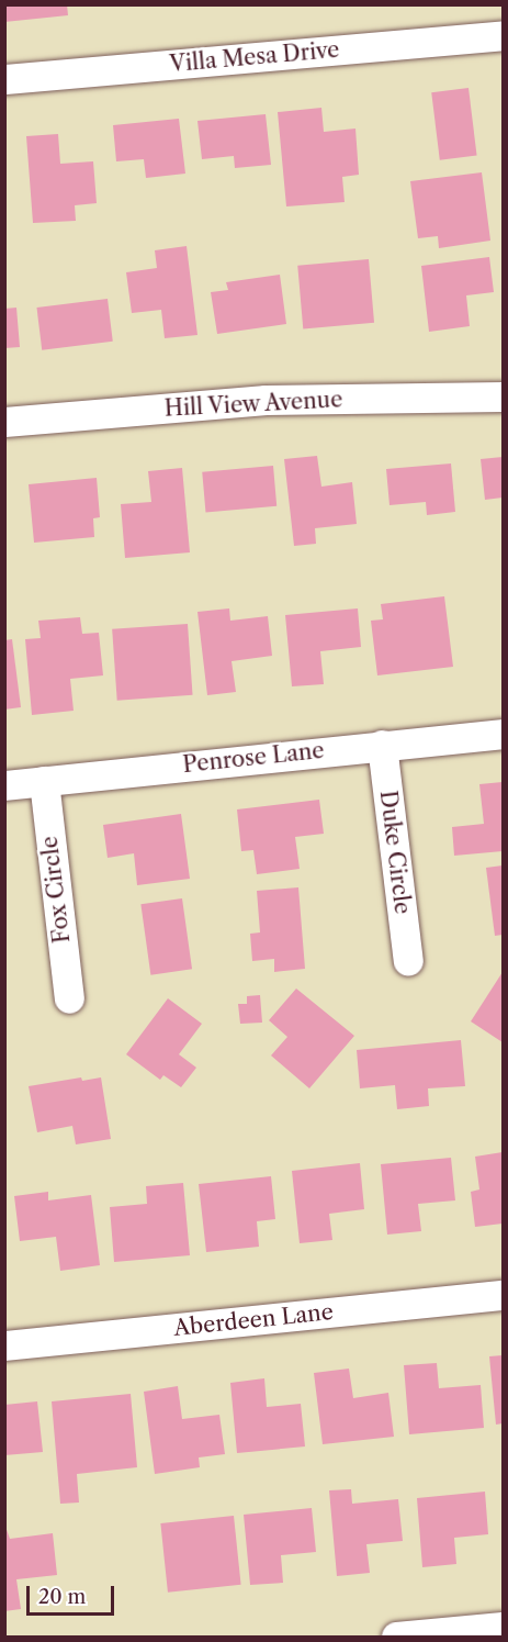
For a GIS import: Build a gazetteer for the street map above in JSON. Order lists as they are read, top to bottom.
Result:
{
  "streets": {
    "street": [
      "Villa Mesa Drive",
      "Hill View Avenue",
      "Penrose Lane",
      "Duke Circle",
      "Fox Circle",
      "Aberdeen Lane"
    ]
  },
  "crossings": [
    ["Penrose Lane", "Duke Circle"],
    ["Penrose Lane", "Fox Circle"]
  ],
  "scale_bar": "20 m"
}
